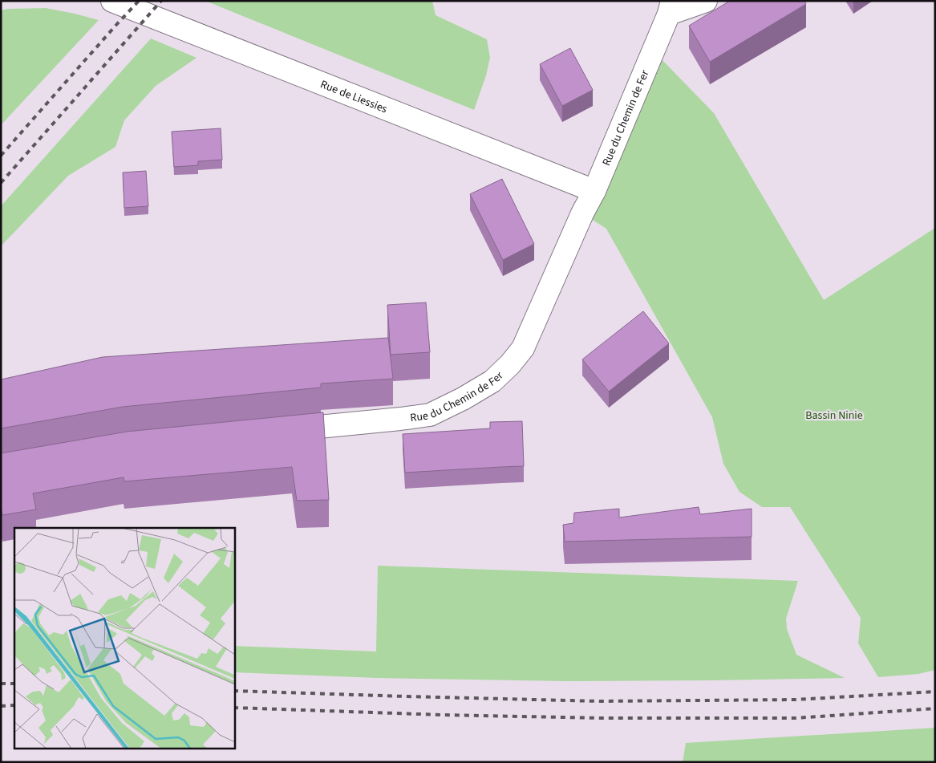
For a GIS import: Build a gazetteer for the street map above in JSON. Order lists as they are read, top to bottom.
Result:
{
  "streets": {
    "street": ["Rue de Liessies", "Rue du Chemin de Fer"]
  },
  "crossings": [
    ["Rue de Liessies", "Rue du Chemin de Fer"]
  ],
  "parks": ["Bassin Ninie"]
}
